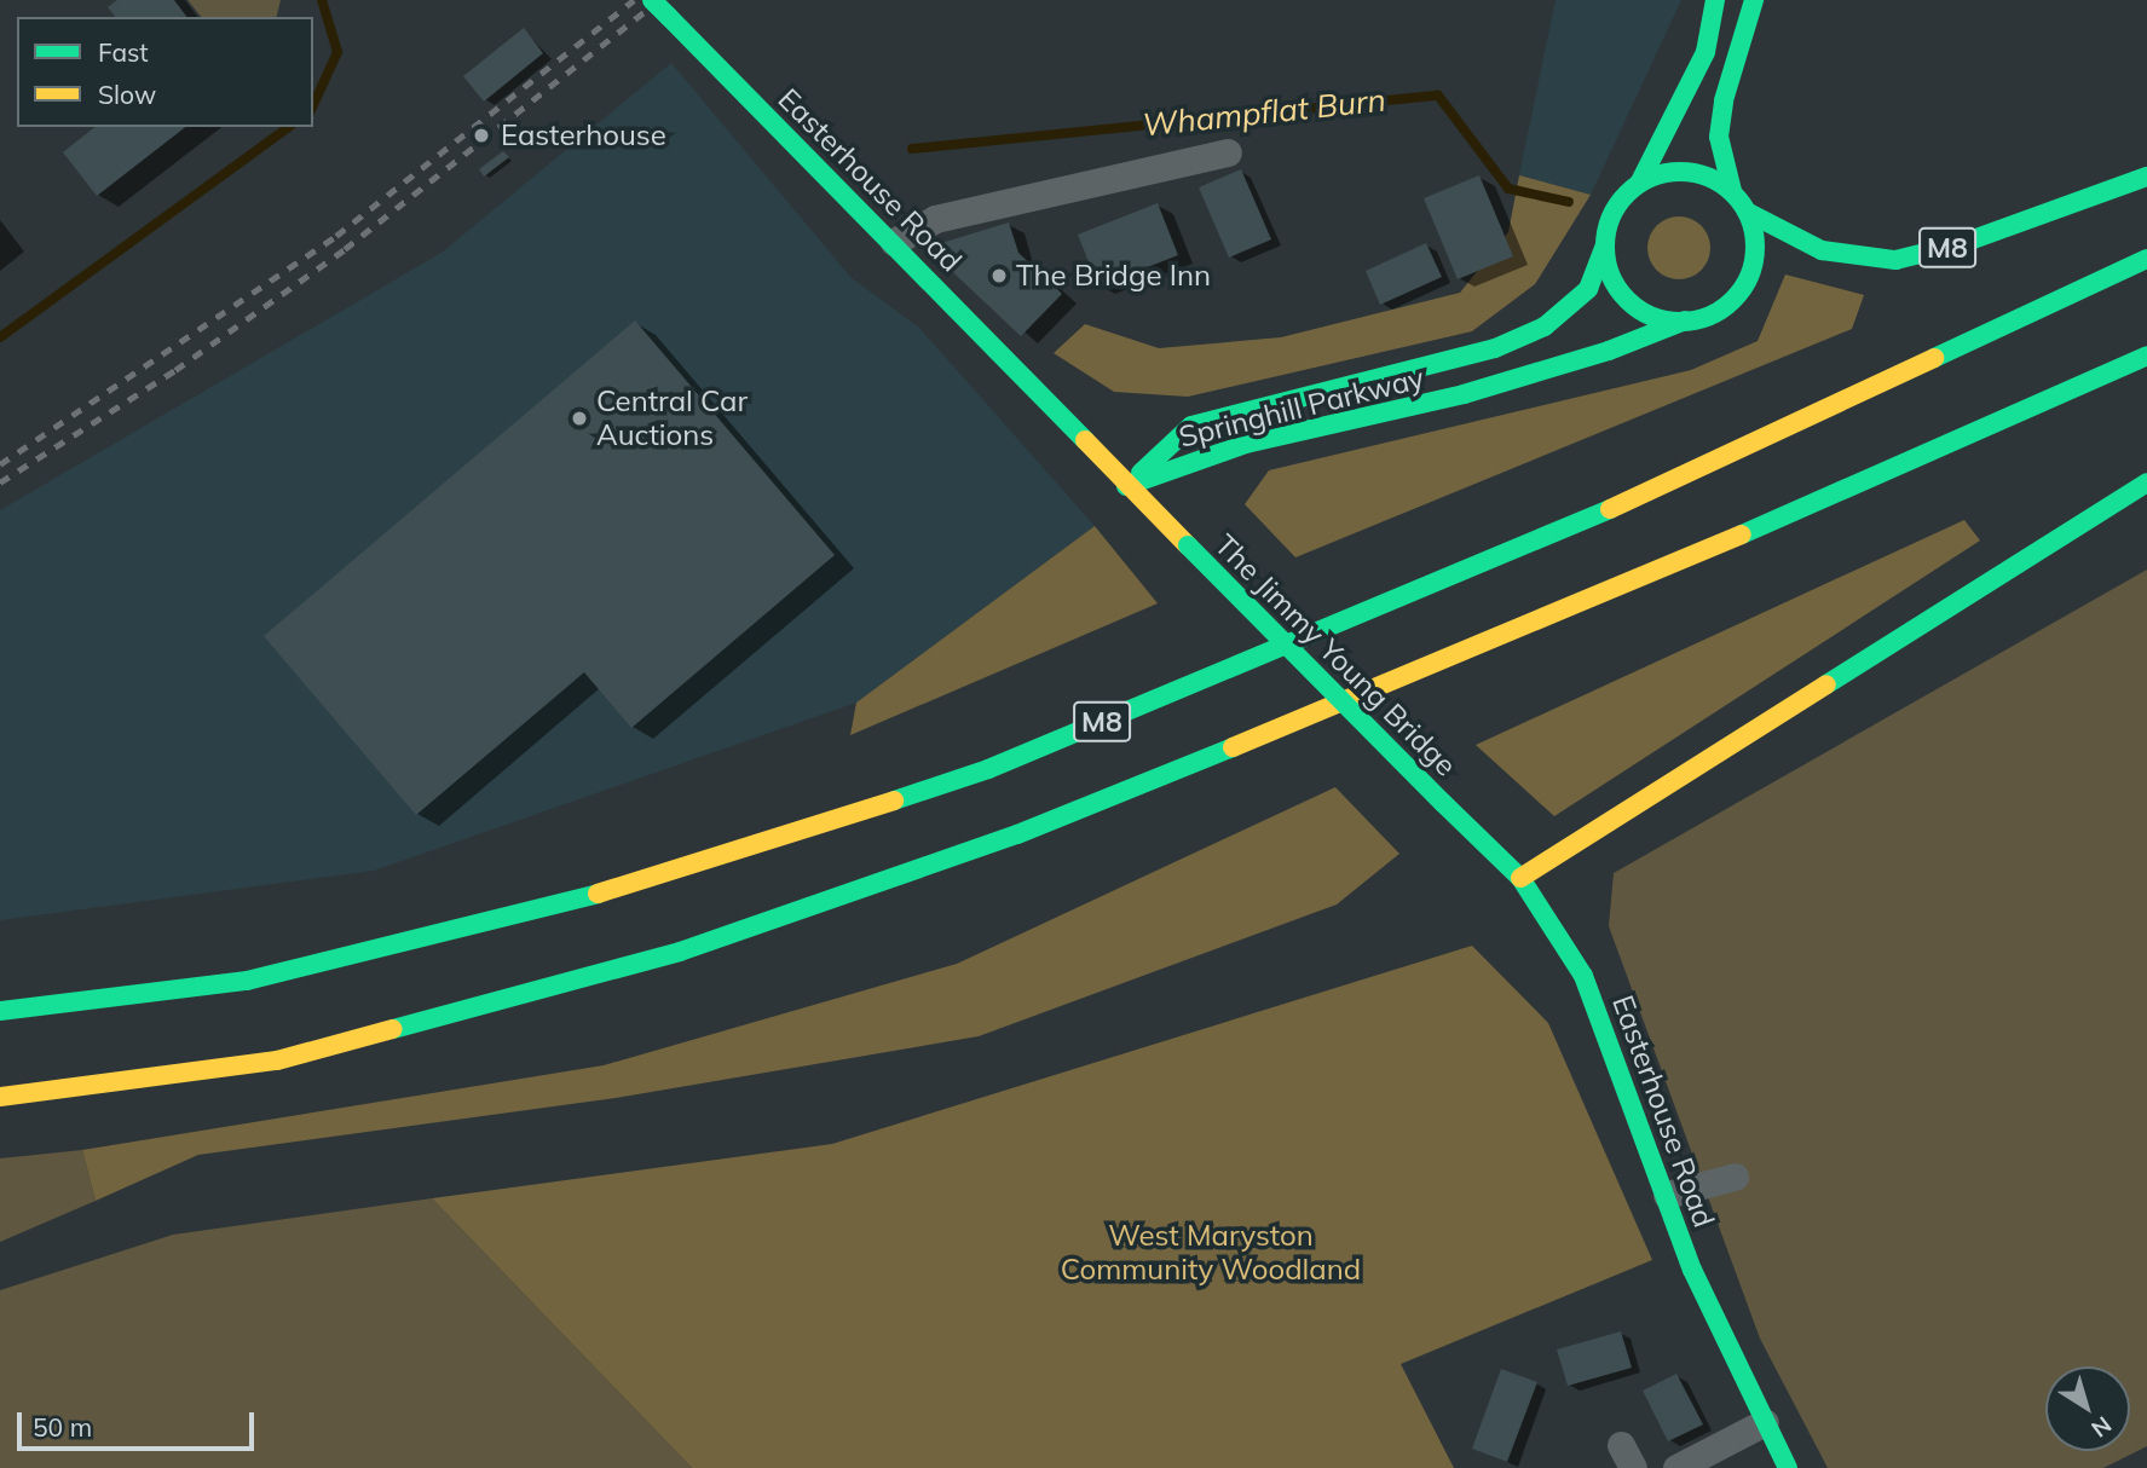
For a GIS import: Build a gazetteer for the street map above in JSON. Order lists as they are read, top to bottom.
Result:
{
  "streets": {
    "main road": [
      "Easterhouse Road",
      "M8",
      "Springhill Parkway",
      "The Jimmy Young Bridge"
    ]
  },
  "crossings": [
    ["Easterhouse Road", "Springhill Parkway"],
    ["Easterhouse Road", "The Jimmy Young Bridge"],
    ["M8", "Springhill Parkway"]
  ],
  "water": ["Whampflat Burn"],
  "parks": ["West Maryston Community Woodland"],
  "places": ["Easterhouse", "The Bridge Inn", "Central Car Auctions"],
  "legend": ["Fast", "Slow"],
  "scale_bar": "50 m",
  "north": "bottom right"
}
